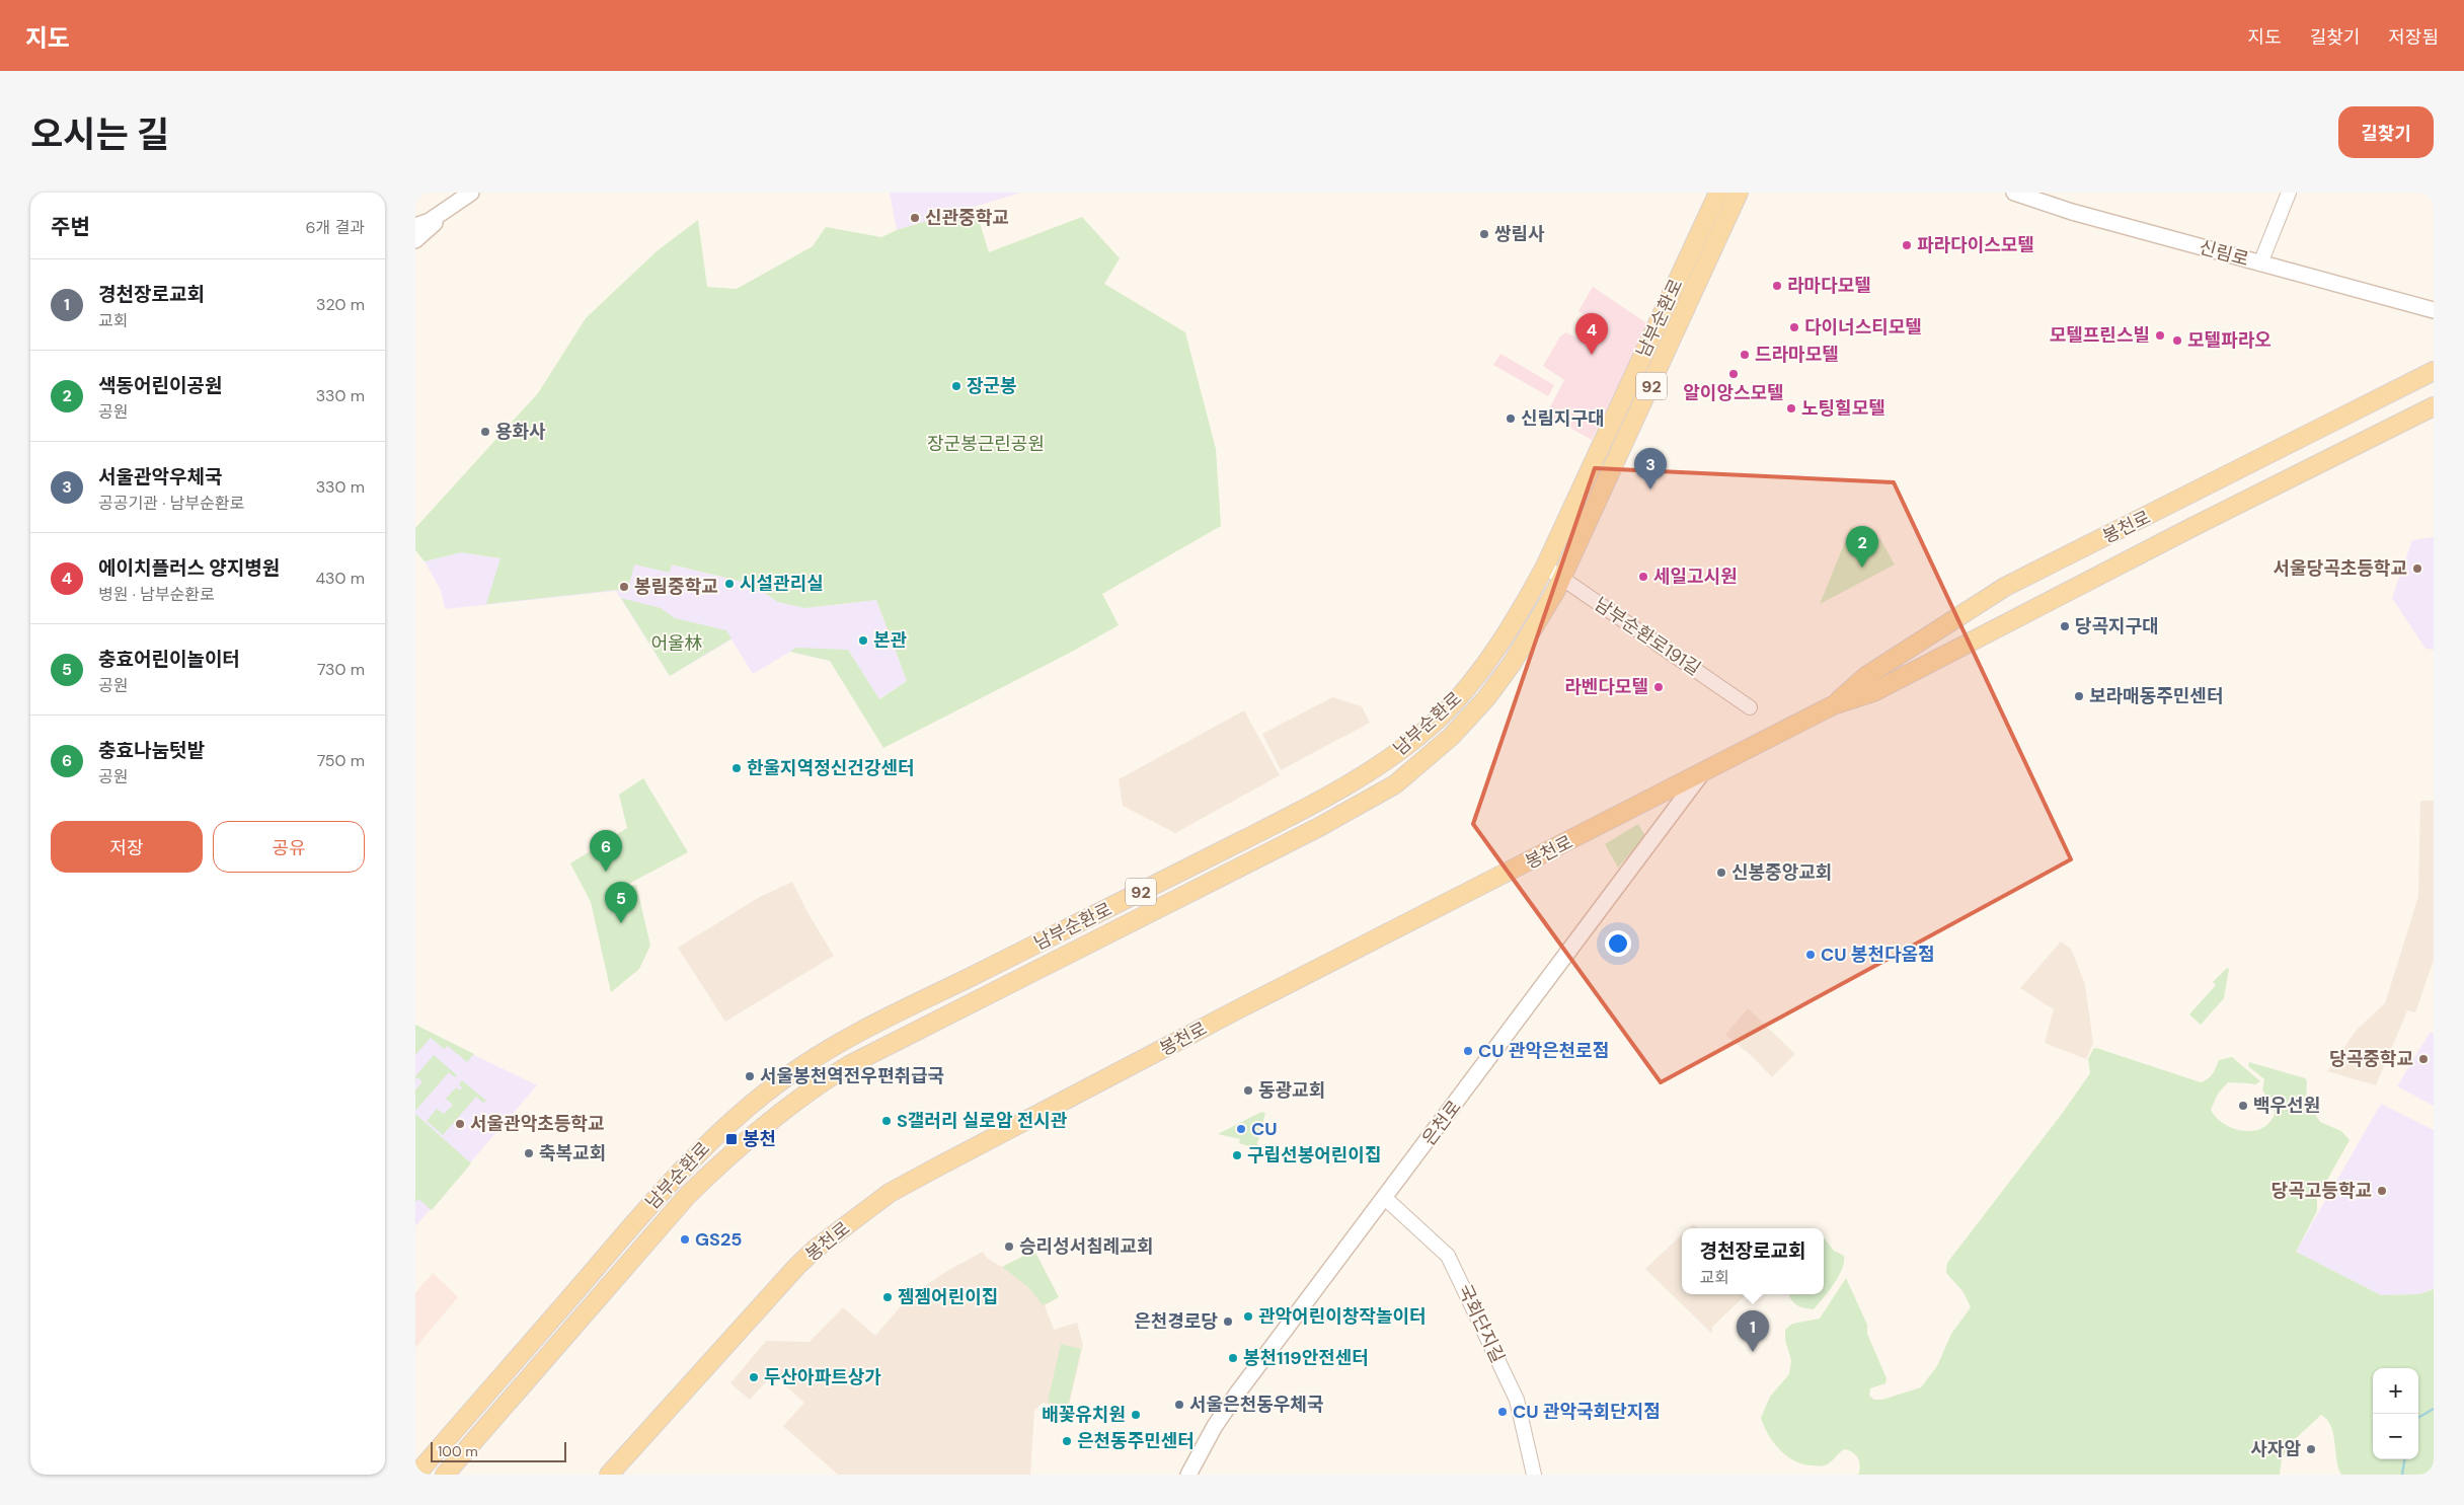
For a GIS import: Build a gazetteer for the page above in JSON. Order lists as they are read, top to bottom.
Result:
{
  "streets": {
    "main road": [
      "신림로",
      "남부순환로",
      "92",
      "봉천로",
      "은천로"
    ],
    "street": ["남부순환로191길", "국회단지길"]
  },
  "crossings": [
    ["남부순환로", "남부순환로191길"],
    ["봉천로", "은천로"],
    ["은천로", "국회단지길"]
  ],
  "parks": ["장군봉근린공원", "어울林"],
  "places": {
    "other": [
      "신관중학교",
      "쌍림사",
      "파라다이스모텔",
      "라마다모텔",
      "다이너스티모텔",
      "모텔프린스빌",
      "모텔파라오",
      "드라마모텔",
      "알이앙스모텔",
      "장군봉",
      "노팅힐모텔",
      "신림지구대",
      "용화사",
      "서울당곡초등학교",
      "세일고시원",
      "시설관리실",
      "봉림중학교",
      "당곡지구대",
      "본관",
      "라벤다모텔",
      "보라매동주민센터",
      "한울지역정신건강센터",
      "신봉중앙교회",
      "CU 봉천다옴점",
      "CU 관악은천로점",
      "당곡중학교",
      "서울봉천역전우편취급국",
      "동광교회",
      "백우선원",
      "S갤러리 실로암 전시관",
      "서울관악초등학교",
      "CU",
      "축복교회",
      "구립선봉어린이집",
      "당곡고등학교",
      "GS25",
      "승리성서침례교회",
      "젬젬어린이집",
      "관악어린이창작놀이터",
      "은천경로당",
      "봉천119안전센터",
      "두산아파트상가",
      "서울은천동우체국",
      "CU 관악국회단지점",
      "배꽃유치원",
      "은천동주민센터",
      "사자암"
    ],
    "transit": ["봉천"]
  },
  "scale_bar": "100 m",
  "page": {
    "header": "지도",
    "nav": ["지도", "길찾기", "저장됨"],
    "title": "오시는 길",
    "buttons": [
      "길찾기",
      ["저장", "공유"]
    ],
    "heading": ["주변", "6개 결과"],
    "list": [
      {
        "mark": "1",
        "name": "경천장로교회",
        "note": "교회",
        "value": "320 m"
      },
      {
        "mark": "2",
        "name": "색동어린이공원",
        "note": "공원",
        "value": "330 m"
      },
      {
        "mark": "3",
        "name": "서울관악우체국",
        "note": "공공기관 · 남부순환로",
        "value": "330 m"
      },
      {
        "mark": "4",
        "name": "에이치플러스 양지병원",
        "note": "병원 · 남부순환로",
        "value": "430 m"
      },
      {
        "mark": "5",
        "name": "충효어린이놀이터",
        "note": "공원",
        "value": "730 m"
      },
      {
        "mark": "6",
        "name": "충효나눔텃밭",
        "note": "공원",
        "value": "750 m"
      }
    ],
    "pins": [
      "4",
      "3",
      "2",
      "6",
      "5",
      "1"
    ],
    "popup": ["경천장로교회", "교회"],
    "map_buttons": ["+", "−"],
    "scale": "100 m"
  }
}
